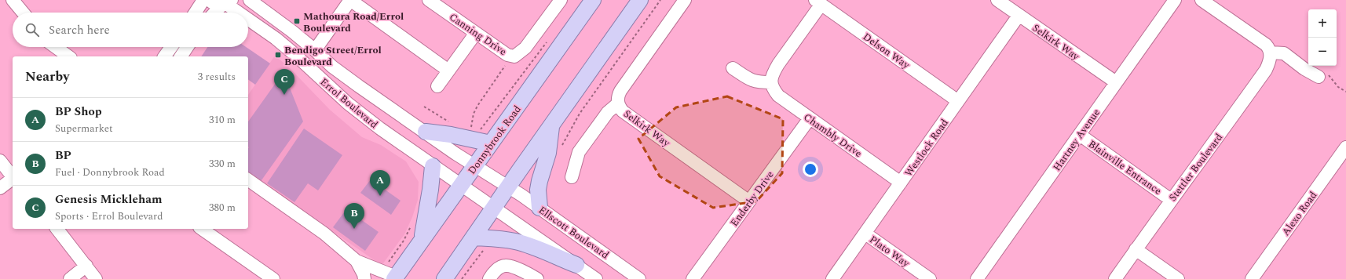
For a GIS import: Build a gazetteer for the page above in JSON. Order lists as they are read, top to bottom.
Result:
{
  "streets": {
    "main road": ["Donnybrook Road"],
    "street": [
      "Canning Drive",
      "Selkirk Way",
      "Delson Way",
      "Errol Boulevard",
      "Chambly Drive",
      "Hartney Avenue",
      "Westlock Road",
      "Blainville Entrance",
      "Stettler Boulevard",
      "Enderby Drive",
      "Alexo Road",
      "Ellscott Boulevard",
      "Plato Way"
    ]
  },
  "crossings": [
    ["Selkirk Way", "Hartney Avenue"],
    ["Selkirk Way", "Westlock Road"],
    ["Selkirk Way", "Enderby Drive"],
    ["Delson Way", "Westlock Road"],
    ["Errol Boulevard", "Donnybrook Road"],
    ["Errol Boulevard", "Ellscott Boulevard"],
    ["Chambly Drive", "Westlock Road"],
    ["Chambly Drive", "Enderby Drive"],
    ["Donnybrook Road", "Ellscott Boulevard"],
    ["Hartney Avenue", "Blainville Entrance"],
    ["Westlock Road", "Plato Way"],
    ["Blainville Entrance", "Stettler Boulevard"]
  ],
  "places": {
    "transit": ["Mathoura Road/Errol Boulevard", "Bendigo Street/Errol Boulevard"]
  },
  "page": {
    "map_buttons": ["+", "−"],
    "search": "Search here",
    "heading": ["Nearby", "3 results"],
    "pins": ["C", "A", "B"],
    "list": [
      {
        "mark": "A",
        "name": "BP Shop",
        "note": "Supermarket",
        "value": "310 m"
      },
      {
        "mark": "B",
        "name": "BP",
        "note": "Fuel · Donnybrook Road",
        "value": "330 m"
      },
      {
        "mark": "C",
        "name": "Genesis Mickleham",
        "note": "Sports · Errol Boulevard",
        "value": "380 m"
      }
    ]
  }
}
